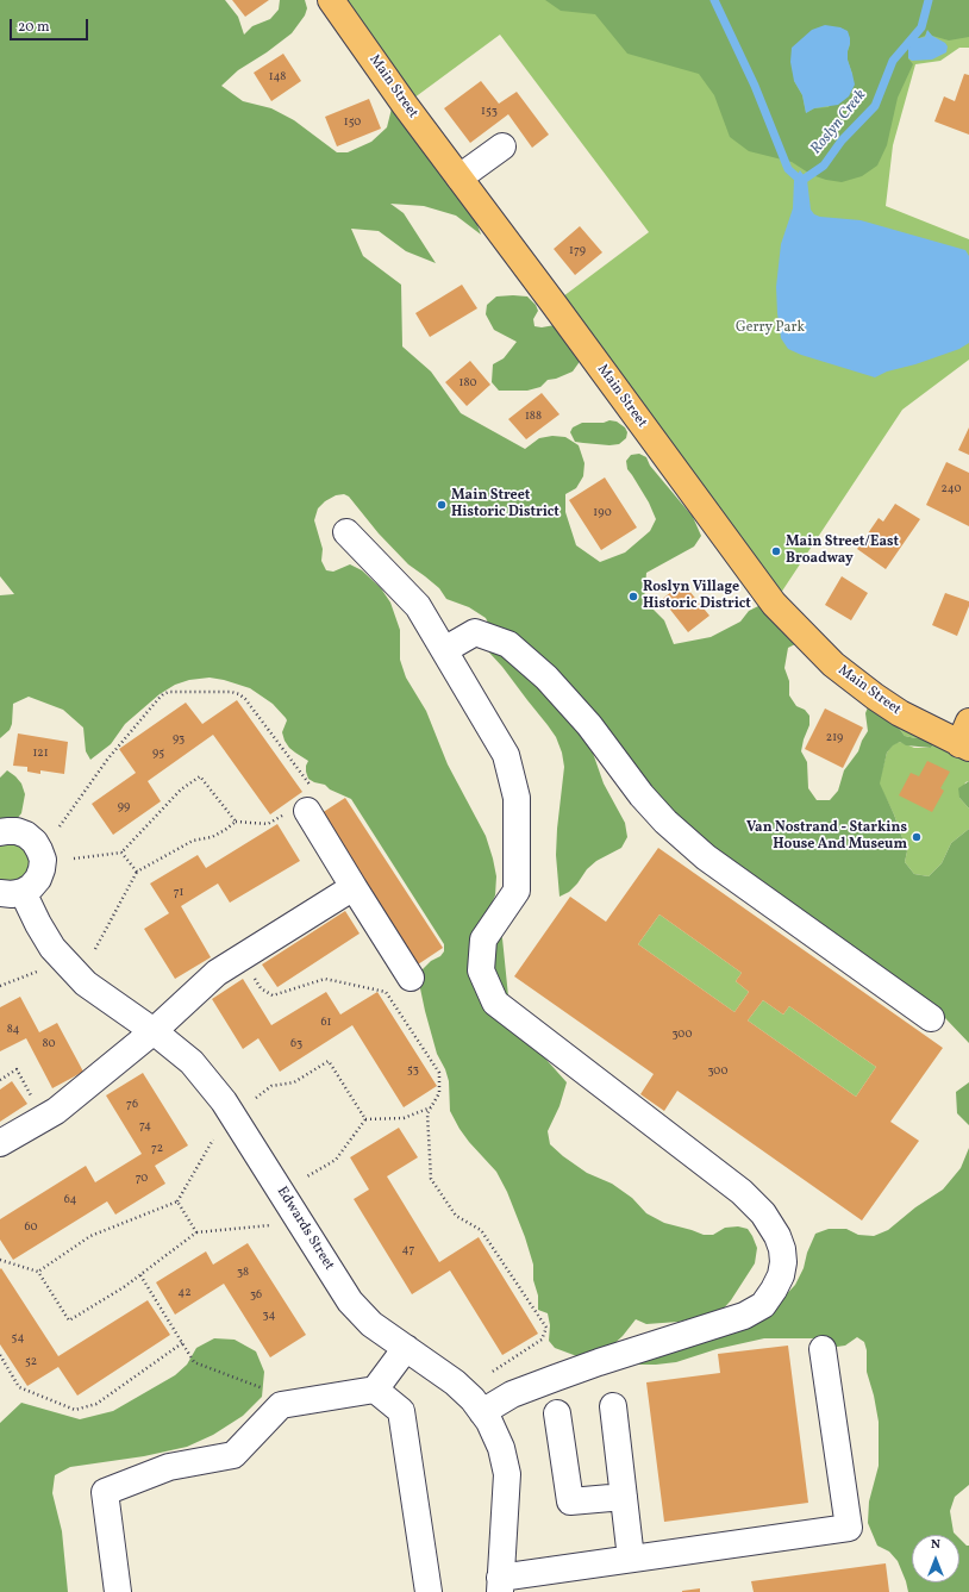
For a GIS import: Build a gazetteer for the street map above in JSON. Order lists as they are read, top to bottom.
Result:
{
  "streets": {
    "main road": ["Main Street"],
    "street": ["Edwards Street"]
  },
  "water": ["Roslyn Creek"],
  "parks": ["Gerry Park"],
  "places": [
    "Main Street Historic District",
    "Main Street/East Broadway",
    "Roslyn Village Historic District",
    "Van Nostrand - Starkins House And Museum"
  ],
  "house_numbers": [
    "148",
    "153",
    "150",
    "179",
    "180",
    "188",
    "240",
    "190",
    "219",
    "93",
    "121",
    "95",
    "99",
    "71",
    "61",
    "84",
    "300",
    "80",
    "63",
    "53",
    "300",
    "76",
    "74",
    "72",
    "70",
    "64",
    "60",
    "47",
    "38",
    "42",
    "36",
    "34",
    "54",
    "52"
  ],
  "scale_bar": "20 m",
  "north": "top"
}
